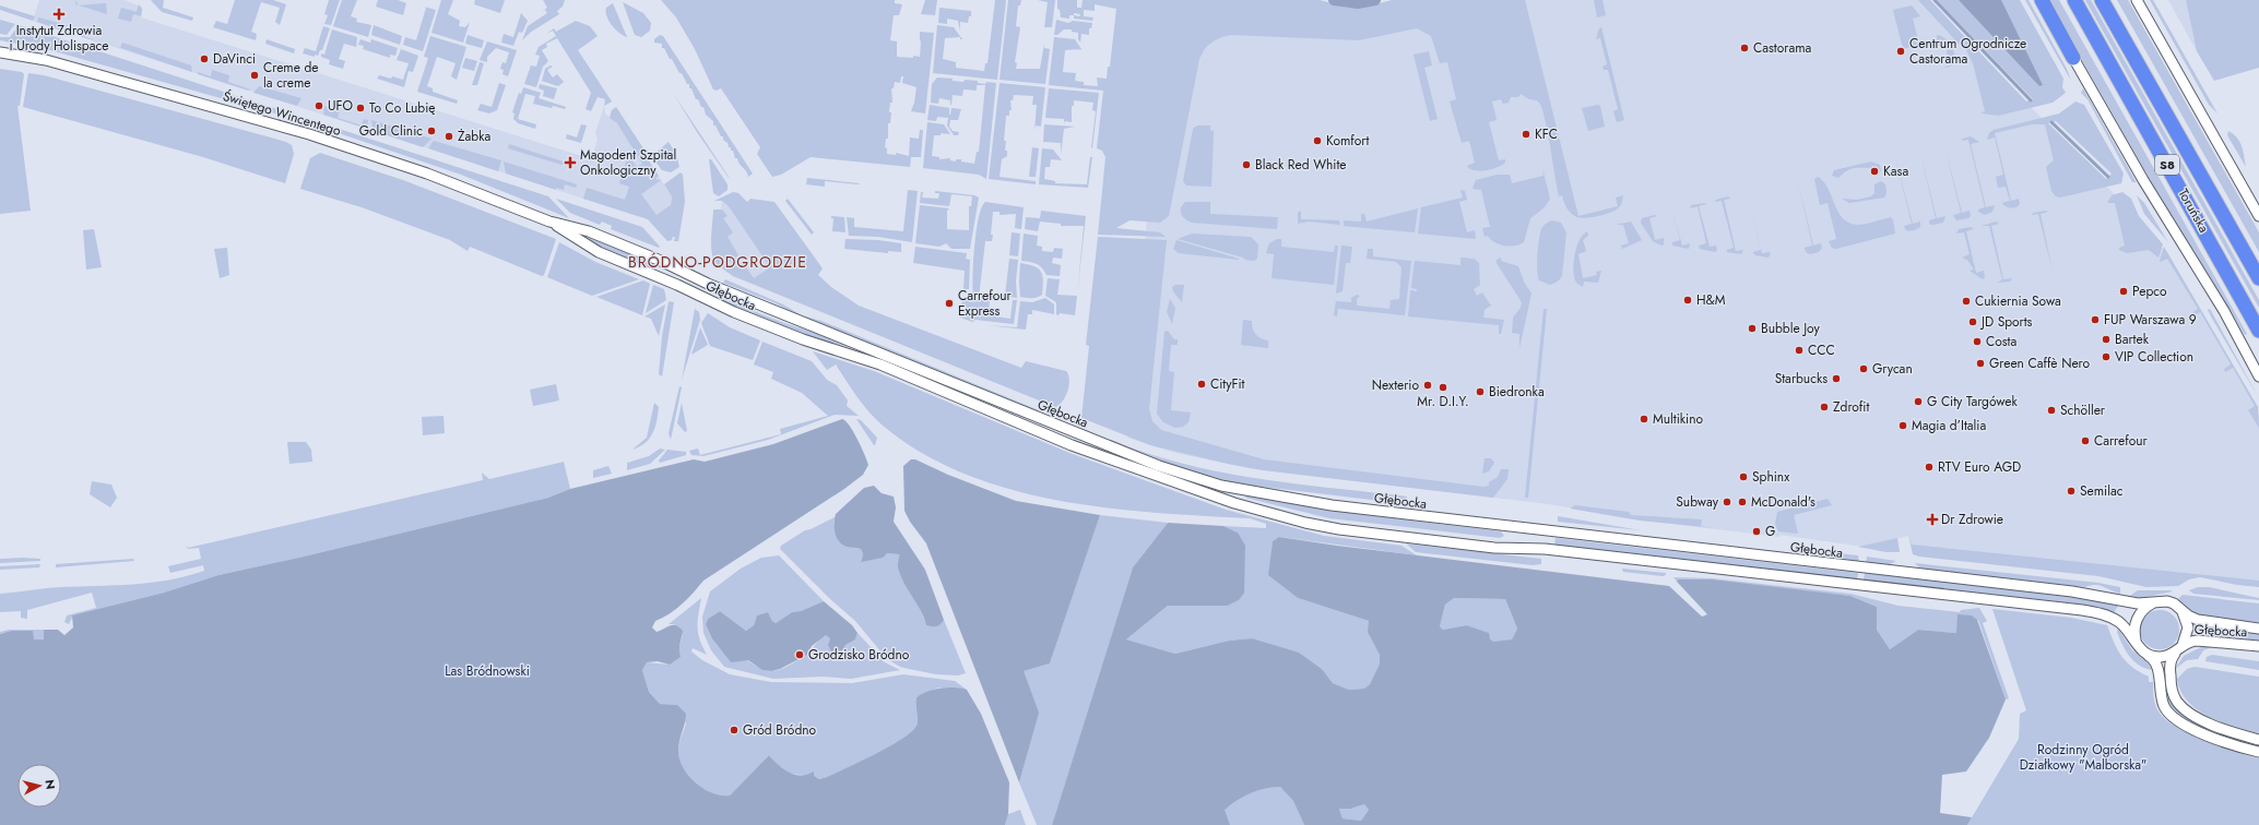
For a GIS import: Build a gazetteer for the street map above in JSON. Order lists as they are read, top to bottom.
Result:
{
  "streets": {
    "highway": ["S8", "Toruńska"],
    "street": ["Świętego Wincentego", "Głębocka"]
  },
  "crossings": [
    ["Świętego Wincentego", "Głębocka"]
  ],
  "districts": ["BRÓDNO-PODGRODZIE"],
  "parks": ["Las Bródnowski", "Rodzinny Ogród Działkowy \"Malborska\""],
  "places": {
    "health": ["Instytut Zdrowia i Urody Holispace", "Magodent Szpital Onkologiczny", "Dr Zdrowie"],
    "other": [
      "Castorama",
      "Centrum Ogrodnicze Castorama",
      "DaVinci",
      "Creme de la creme",
      "UFO",
      "To Co Lubię",
      "Gold Clinic",
      "KFC",
      "Żabka",
      "Komfort",
      "Black Red White",
      "Kasa",
      "Pepco",
      "H&M",
      "Cukiernia Sowa",
      "Carrefour Express",
      "FUP Warszawa 9",
      "JD Sports",
      "Bubble Joy",
      "Bartek",
      "Costa",
      "CCC",
      "VIP Collection",
      "Green Caffè Nero",
      "Grycan",
      "Starbucks",
      "CityFit",
      "Nexterio",
      "Mr. D.I.Y.",
      "Biedronka",
      "G City Targówek",
      "Zdrofit",
      "Schöller",
      "Multikino",
      "Magia d’Italia",
      "Carrefour",
      "RTV Euro AGD",
      "Sphinx",
      "Semilac",
      "Subway",
      "McDonald's",
      "G",
      "Grodzisko Bródno",
      "Gród Bródno"
    ]
  },
  "north": "right"
}
